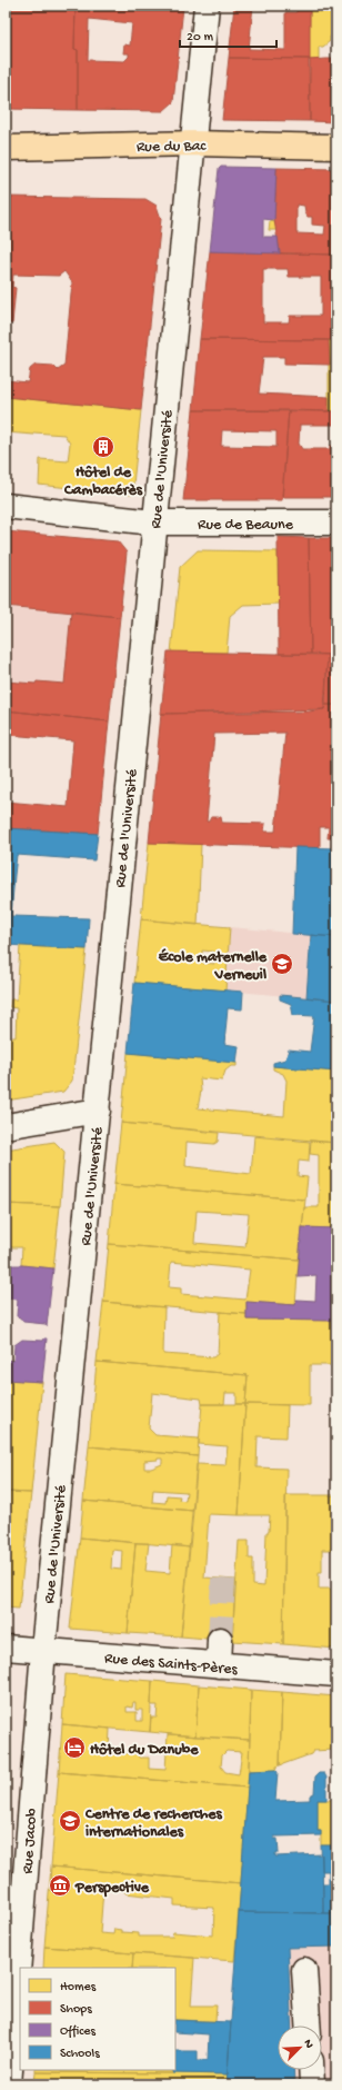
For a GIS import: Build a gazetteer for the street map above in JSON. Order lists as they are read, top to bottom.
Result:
{
  "streets": {
    "main road": ["Rue du Bac"],
    "street": [
      "Rue de l'Université",
      "Rue de Beaune",
      "Rue des Saints-Pères",
      "Rue Jacob"
    ]
  },
  "crossings": [
    ["Rue du Bac", "Rue de l'Université"],
    ["Rue de l'Université", "Rue de Beaune"],
    ["Rue de l'Université", "Rue des Saints-Pères"],
    ["Rue de l'Université", "Rue Jacob"],
    ["Rue des Saints-Pères", "Rue Jacob"]
  ],
  "places": {
    "building": ["Hôtel de Cambacérès"],
    "school or university": ["École maternelle Verneuil", "Centre de recherches internationales"],
    "hotel": ["Hôtel du Danube"],
    "museum": ["Perspective"]
  },
  "legend": [
    "Homes",
    "Shops",
    "Offices",
    "Schools"
  ],
  "scale_bar": "20 m",
  "north": "top right"
}
